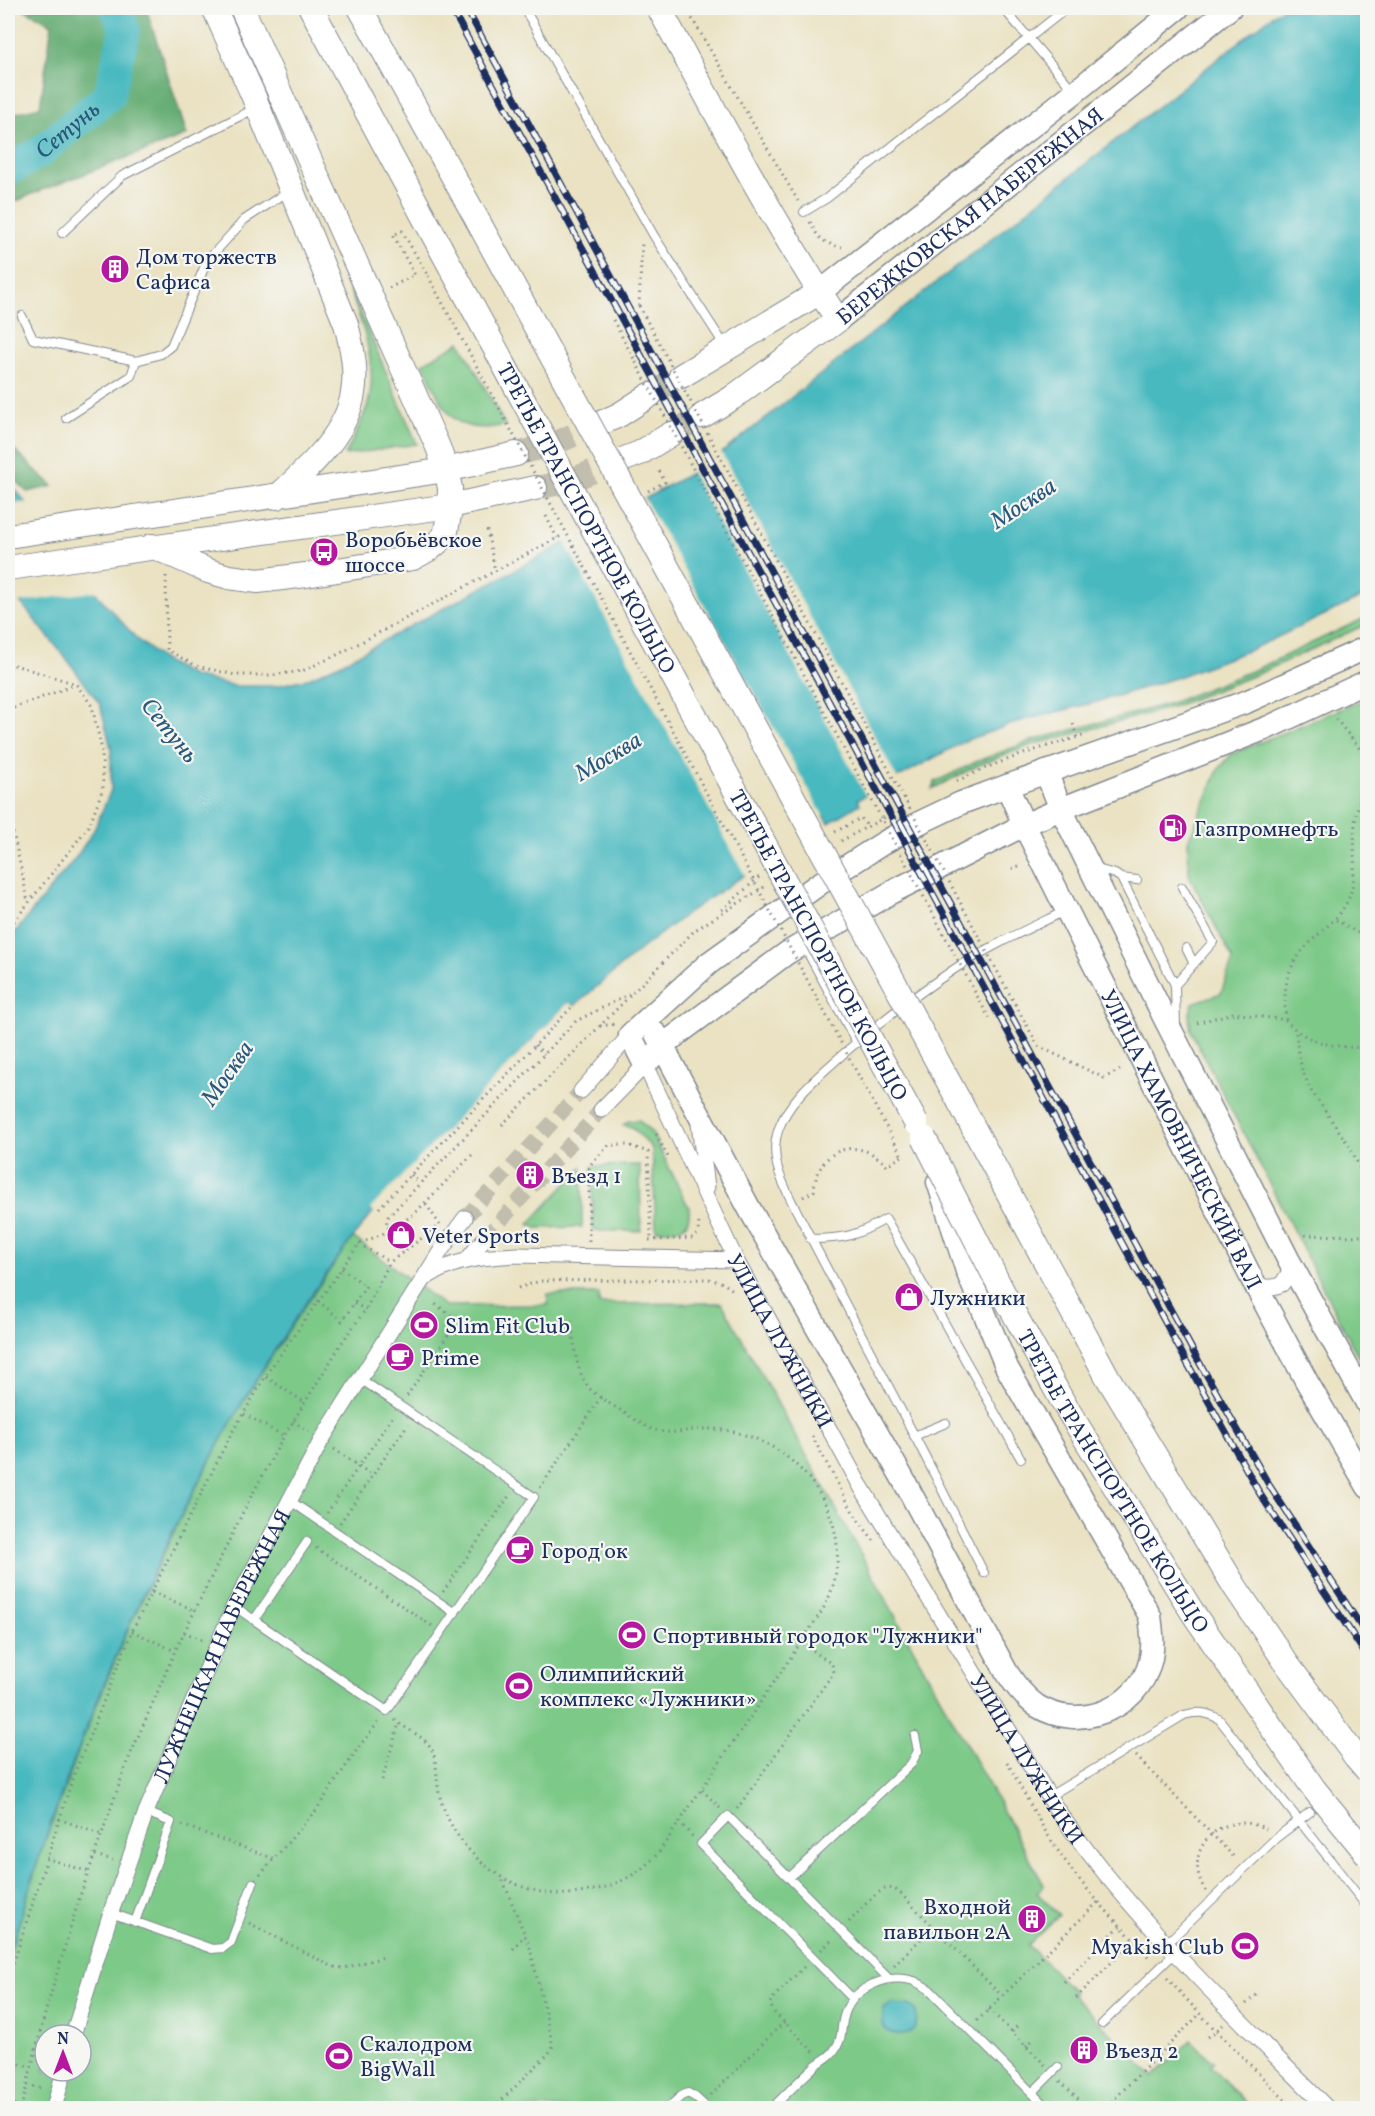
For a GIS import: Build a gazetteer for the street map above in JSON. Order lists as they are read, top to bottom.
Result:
{
  "streets": {
    "main road": [
      "БЕРЕЖКОВСКАЯ НАБЕРЕЖНАЯ",
      "ТРЕТЬЕ ТРАНСПОРТНОЕ КОЛЬЦО",
      "УЛИЦА ХАМОВНИЧЕСКИЙ ВАЛ",
      "УЛИЦА ЛУЖНИКИ"
    ],
    "street": ["ЛУЖНЕЦКАЯ НАБЕРЕЖНАЯ"]
  },
  "crossings": [
    ["УЛИЦА ЛУЖНИКИ", "ЛУЖНЕЦКАЯ НАБЕРЕЖНАЯ"]
  ],
  "water": ["Сетунь", "Москва"],
  "places": {
    "building": [
      "Дом торжеств Сафиса",
      "Въезд 1",
      "Входной павильон 2A",
      "Въезд 2"
    ],
    "bus stop": ["Воробьёвское шоссе"],
    "fuel station": ["Газпромнефть"],
    "shop": ["Veter Sports", "Лужники"],
    "sports": [
      "Slim Fit Club",
      "Спортивный городок \"Лужники\"",
      "Олимпийский комплекс «Лужники»",
      "Myakish Club",
      "Скалодром BigWall"
    ],
    "cafe": ["Prime", "Город'ок"]
  },
  "north": "top"
}
